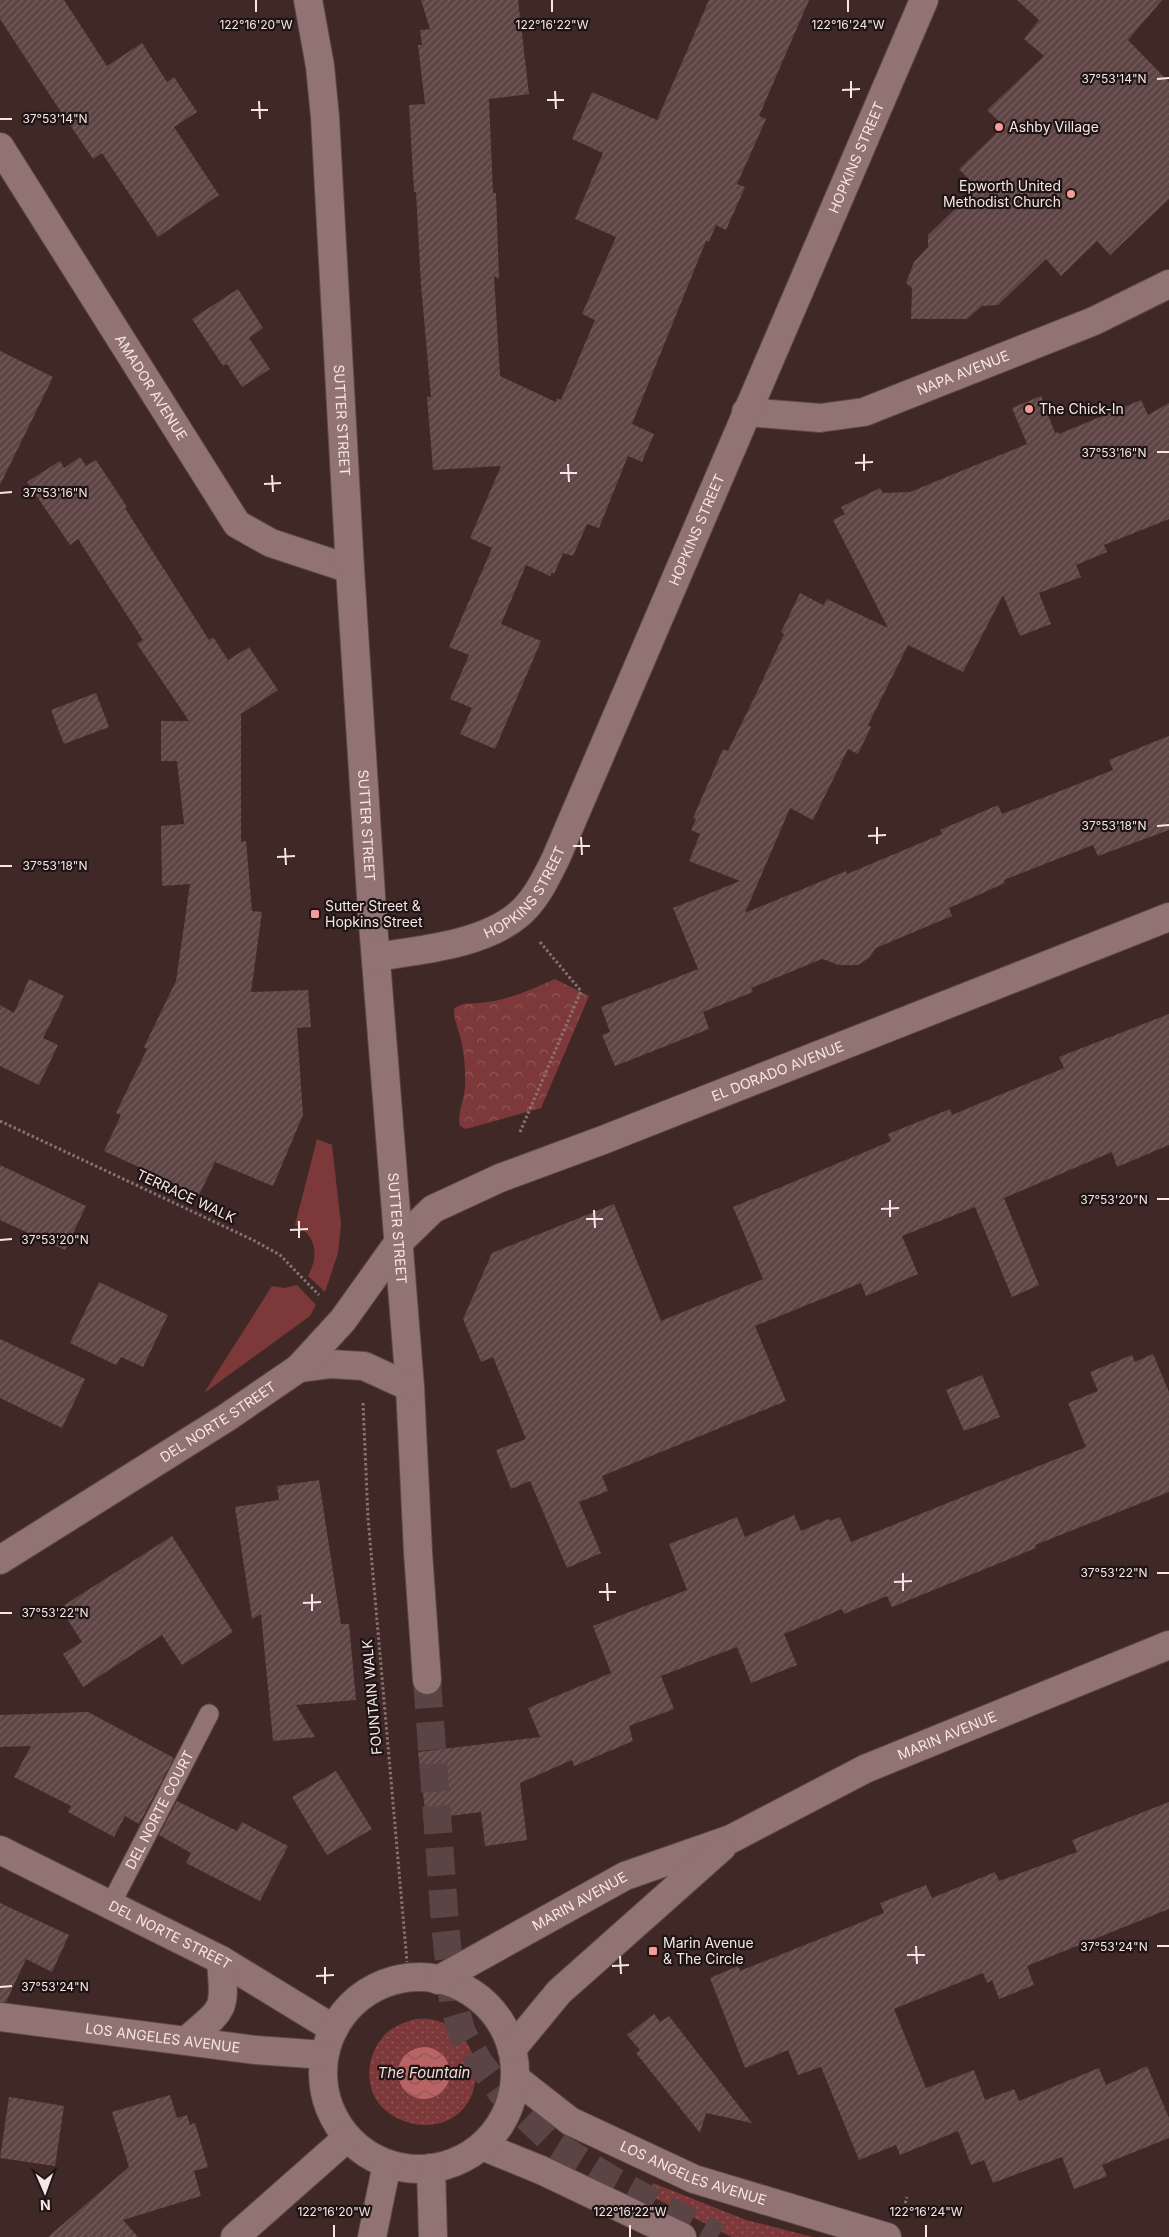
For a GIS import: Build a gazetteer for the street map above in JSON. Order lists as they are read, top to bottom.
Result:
{
  "streets": {
    "main road": [
      "HOPKINS STREET",
      "NAPA AVENUE",
      "AMADOR AVENUE",
      "SUTTER STREET",
      "EL DORADO AVENUE",
      "DEL NORTE STREET",
      "MARIN AVENUE",
      "LOS ANGELES AVENUE"
    ],
    "lane": ["DEL NORTE COURT"],
    "path": ["TERRACE WALK", "FOUNTAIN WALK"]
  },
  "crossings": [
    ["HOPKINS STREET", "NAPA AVENUE"],
    ["HOPKINS STREET", "SUTTER STREET"],
    ["AMADOR AVENUE", "SUTTER STREET"],
    ["SUTTER STREET", "EL DORADO AVENUE"],
    ["SUTTER STREET", "DEL NORTE STREET"],
    ["EL DORADO AVENUE", "DEL NORTE STREET"],
    ["TERRACE WALK", "DEL NORTE STREET"],
    ["DEL NORTE STREET", "DEL NORTE COURT"]
  ],
  "water": ["The Fountain"],
  "places": {
    "other": ["Ashby Village", "Epworth United Methodist Church", "The Chick-In"],
    "transit": ["Sutter Street & Hopkins Street", "Marin Avenue & The Circle"]
  },
  "north": "bottom",
  "coordinates": [
    "122°16'20\"W",
    "122°16'22\"W",
    "122°16'24\"W",
    "37°53'14\"N",
    "37°53'16\"N",
    "37°53'18\"N",
    "37°53'20\"N",
    "37°53'22\"N",
    "37°53'24\"N"
  ]
}
